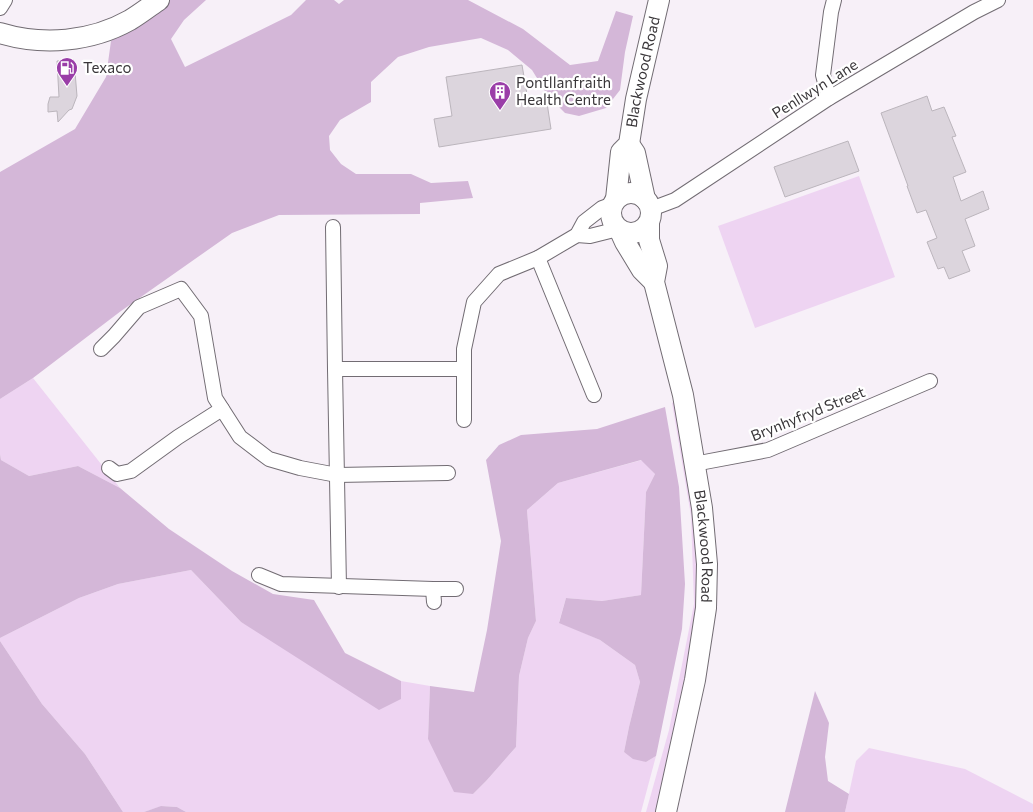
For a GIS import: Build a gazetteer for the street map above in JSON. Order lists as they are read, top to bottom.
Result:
{
  "streets": {
    "main road": ["Blackwood Road"],
    "street": ["Penllwyn Lane", "Brynhyfryd Street"]
  },
  "crossings": [
    ["Blackwood Road", "Penllwyn Lane"],
    ["Blackwood Road", "Brynhyfryd Street"]
  ],
  "places": {
    "fuel station": ["Texaco"],
    "building": ["Pontllanfraith Health Centre"]
  }
}
